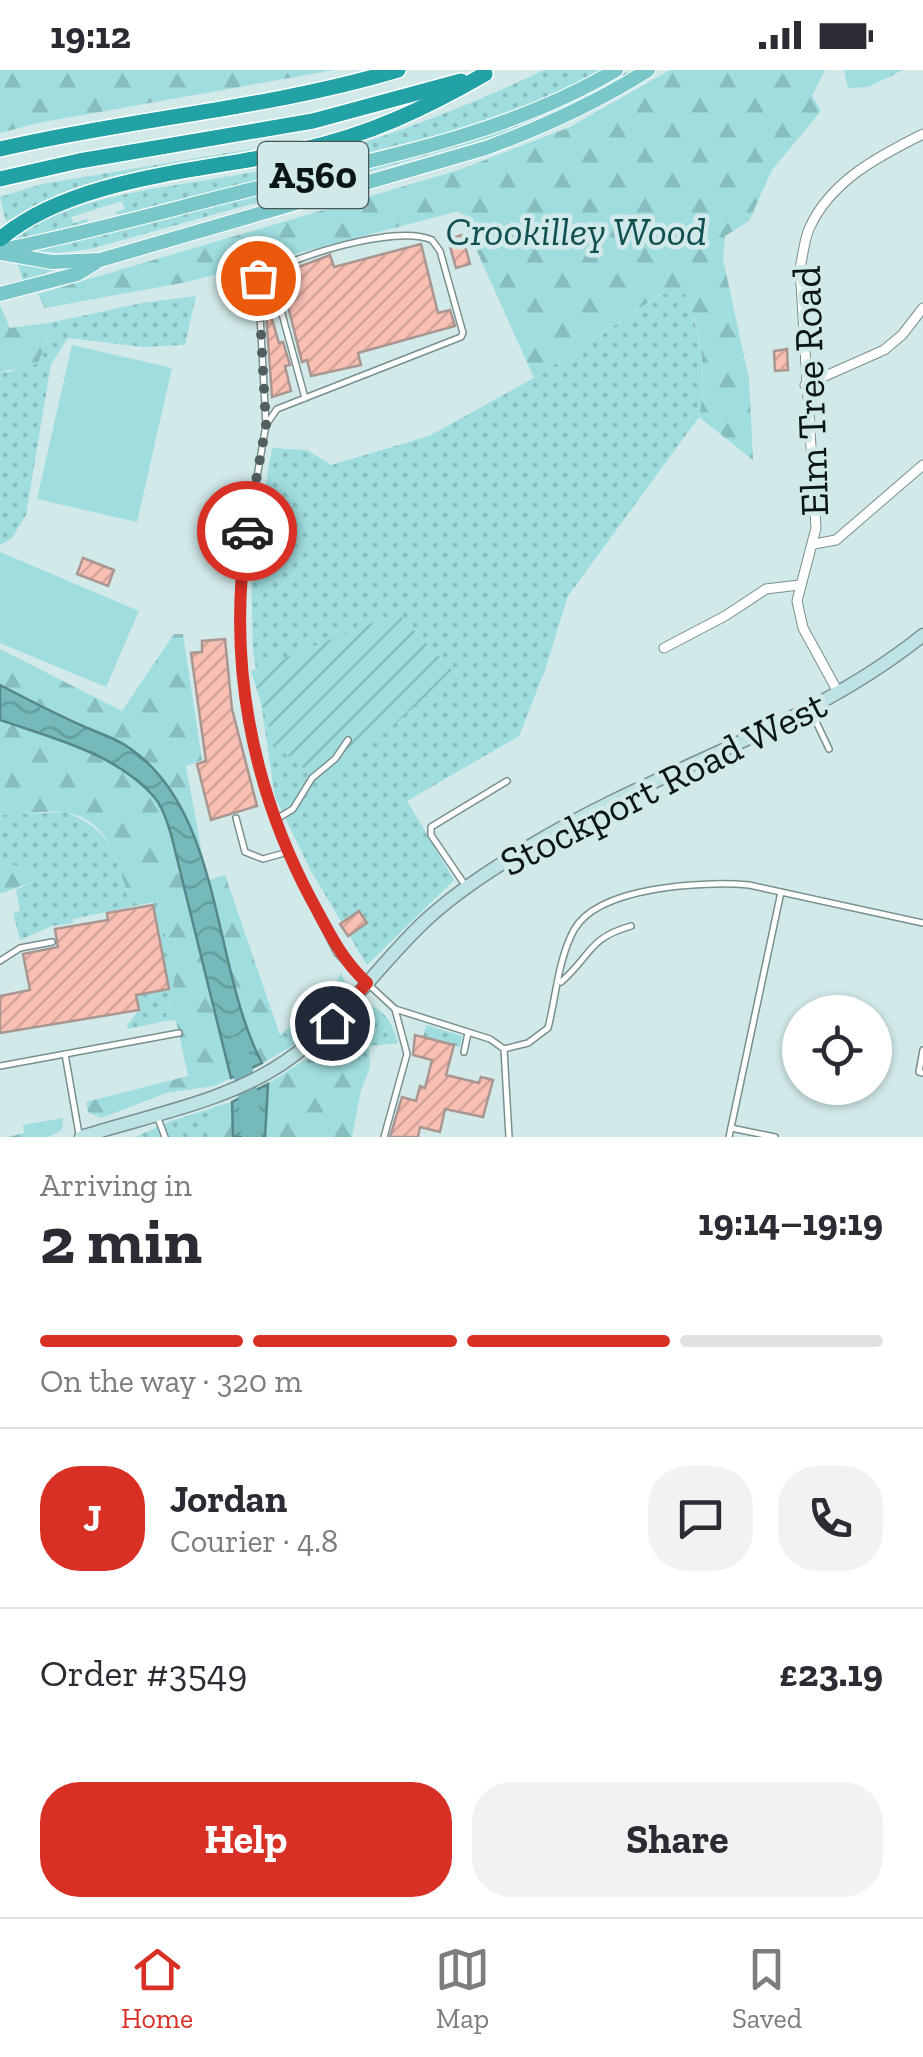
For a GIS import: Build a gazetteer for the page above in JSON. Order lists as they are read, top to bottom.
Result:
{
  "streets": {
    "main road": ["A560", "Stockport Road West"],
    "street": ["Elm Tree Road"]
  },
  "crossings": [
    ["Elm Tree Road", "Stockport Road West"]
  ],
  "parks": ["Crookilley Wood"],
  "page": {
    "status": "19:12",
    "heading": ["2 min", "Arriving in", "19:14–19:19"],
    "panel": [
      "Jordan",
      "Courier · 4.8",
      "Order #3549",
      "£23.19"
    ],
    "bar": "On the way · 320 m",
    "round": "J",
    "buttons": ["Help", "Share"],
    "tabs": ["Home", "Map", "Saved"]
  }
}
